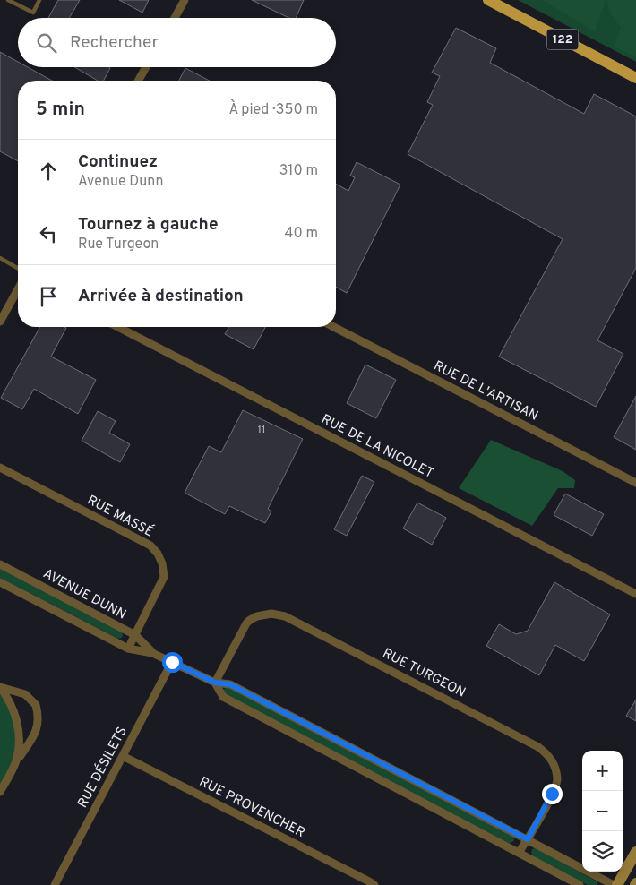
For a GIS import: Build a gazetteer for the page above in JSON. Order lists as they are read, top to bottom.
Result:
{
  "streets": {
    "main road": ["122"],
    "street": [
      "RUE DE L'ARTISAN",
      "RUE DE LA NICOLET",
      "RUE MASSÉ",
      "AVENUE DUNN",
      "RUE TURGEON",
      "RUE DÉSILETS",
      "RUE PROVENCHER"
    ]
  },
  "crossings": [
    ["RUE MASSÉ", "AVENUE DUNN"],
    ["AVENUE DUNN", "RUE TURGEON"],
    ["AVENUE DUNN", "RUE DÉSILETS"],
    ["RUE DÉSILETS", "RUE PROVENCHER"]
  ],
  "house_numbers": ["11"],
  "page": {
    "search": "Rechercher",
    "heading": ["5 min", "À pied · 350 m"],
    "list": [
      ["Continuez", "Avenue Dunn", "310 m"],
      ["Tournez à gauche", "Rue Turgeon", "40 m"],
      "Arrivée à destination"
    ],
    "map_buttons": ["+", "−"]
  }
}
